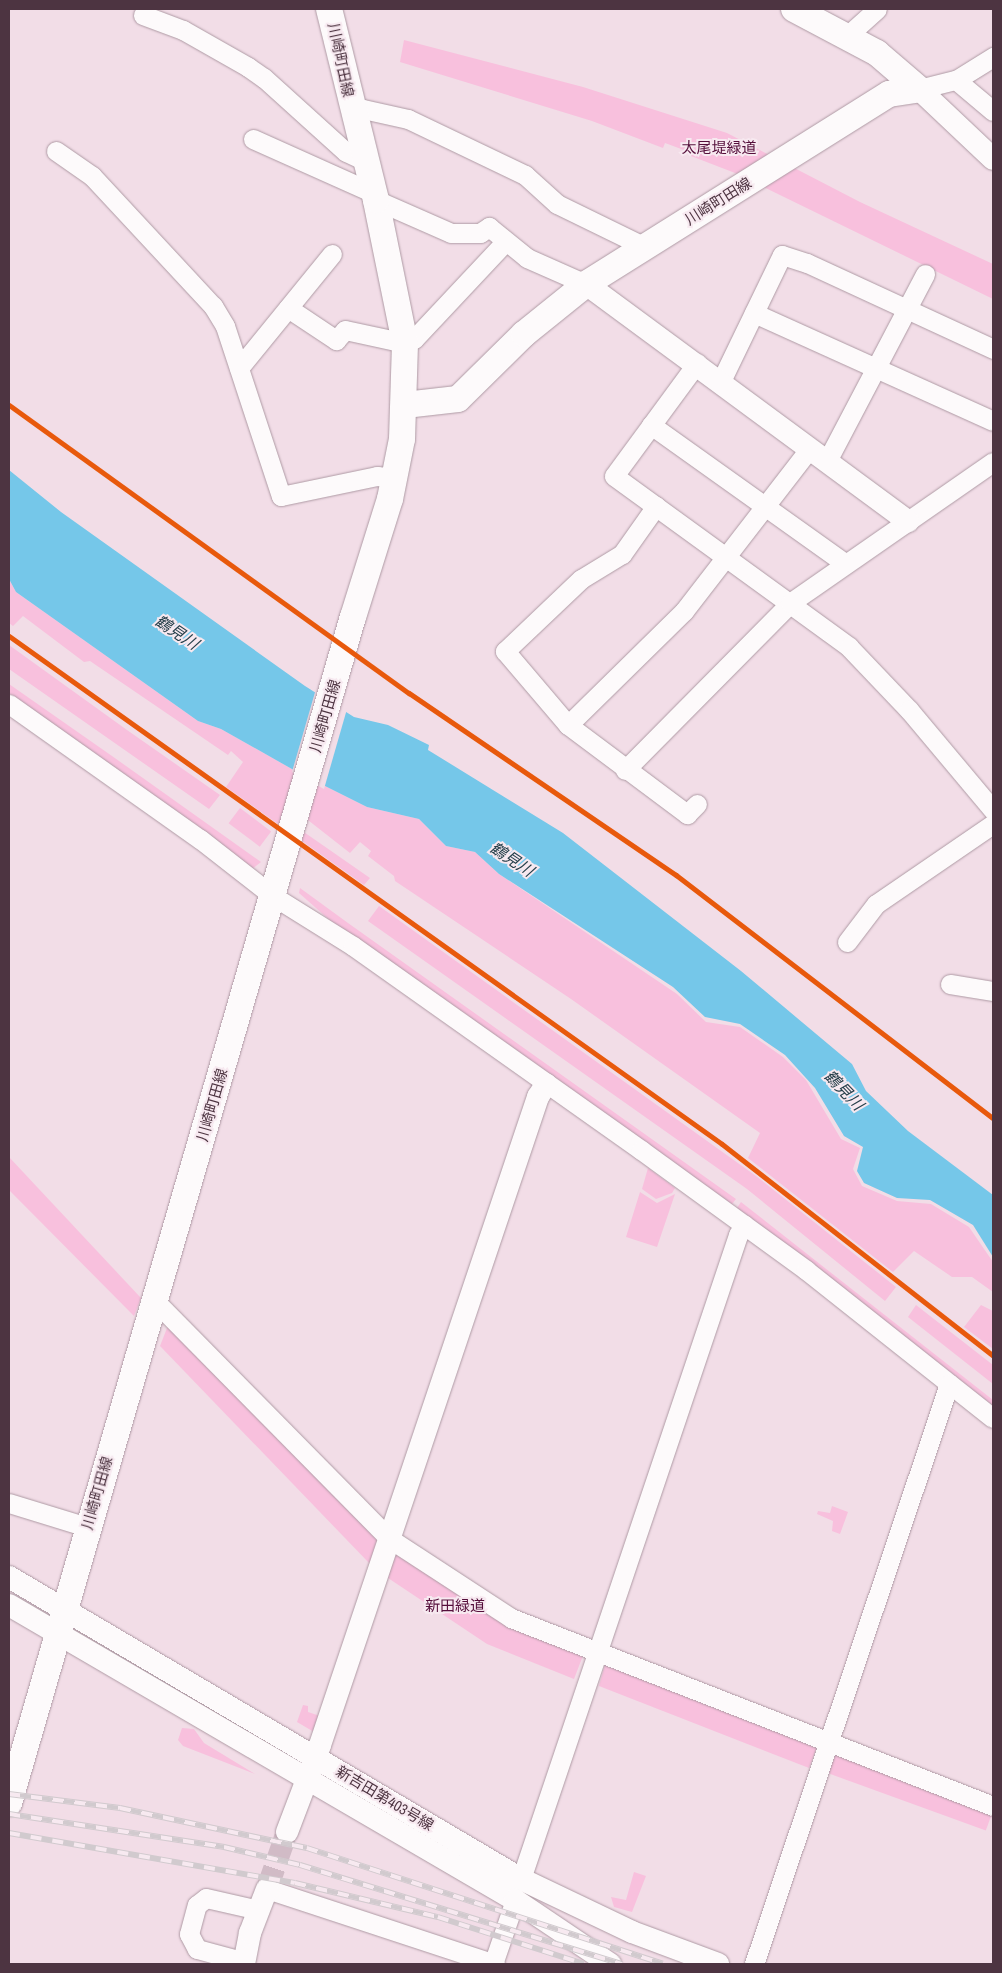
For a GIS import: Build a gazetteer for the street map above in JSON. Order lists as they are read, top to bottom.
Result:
{
  "streets": {
    "main road": ["川崎町田線"],
    "street": ["新吉田第403号線"]
  },
  "crossings": [
    ["川崎町田線", "新吉田第403号線"]
  ],
  "water": ["鶴見川"],
  "parks": ["太尾堤緑道", "新田緑道"]
}
